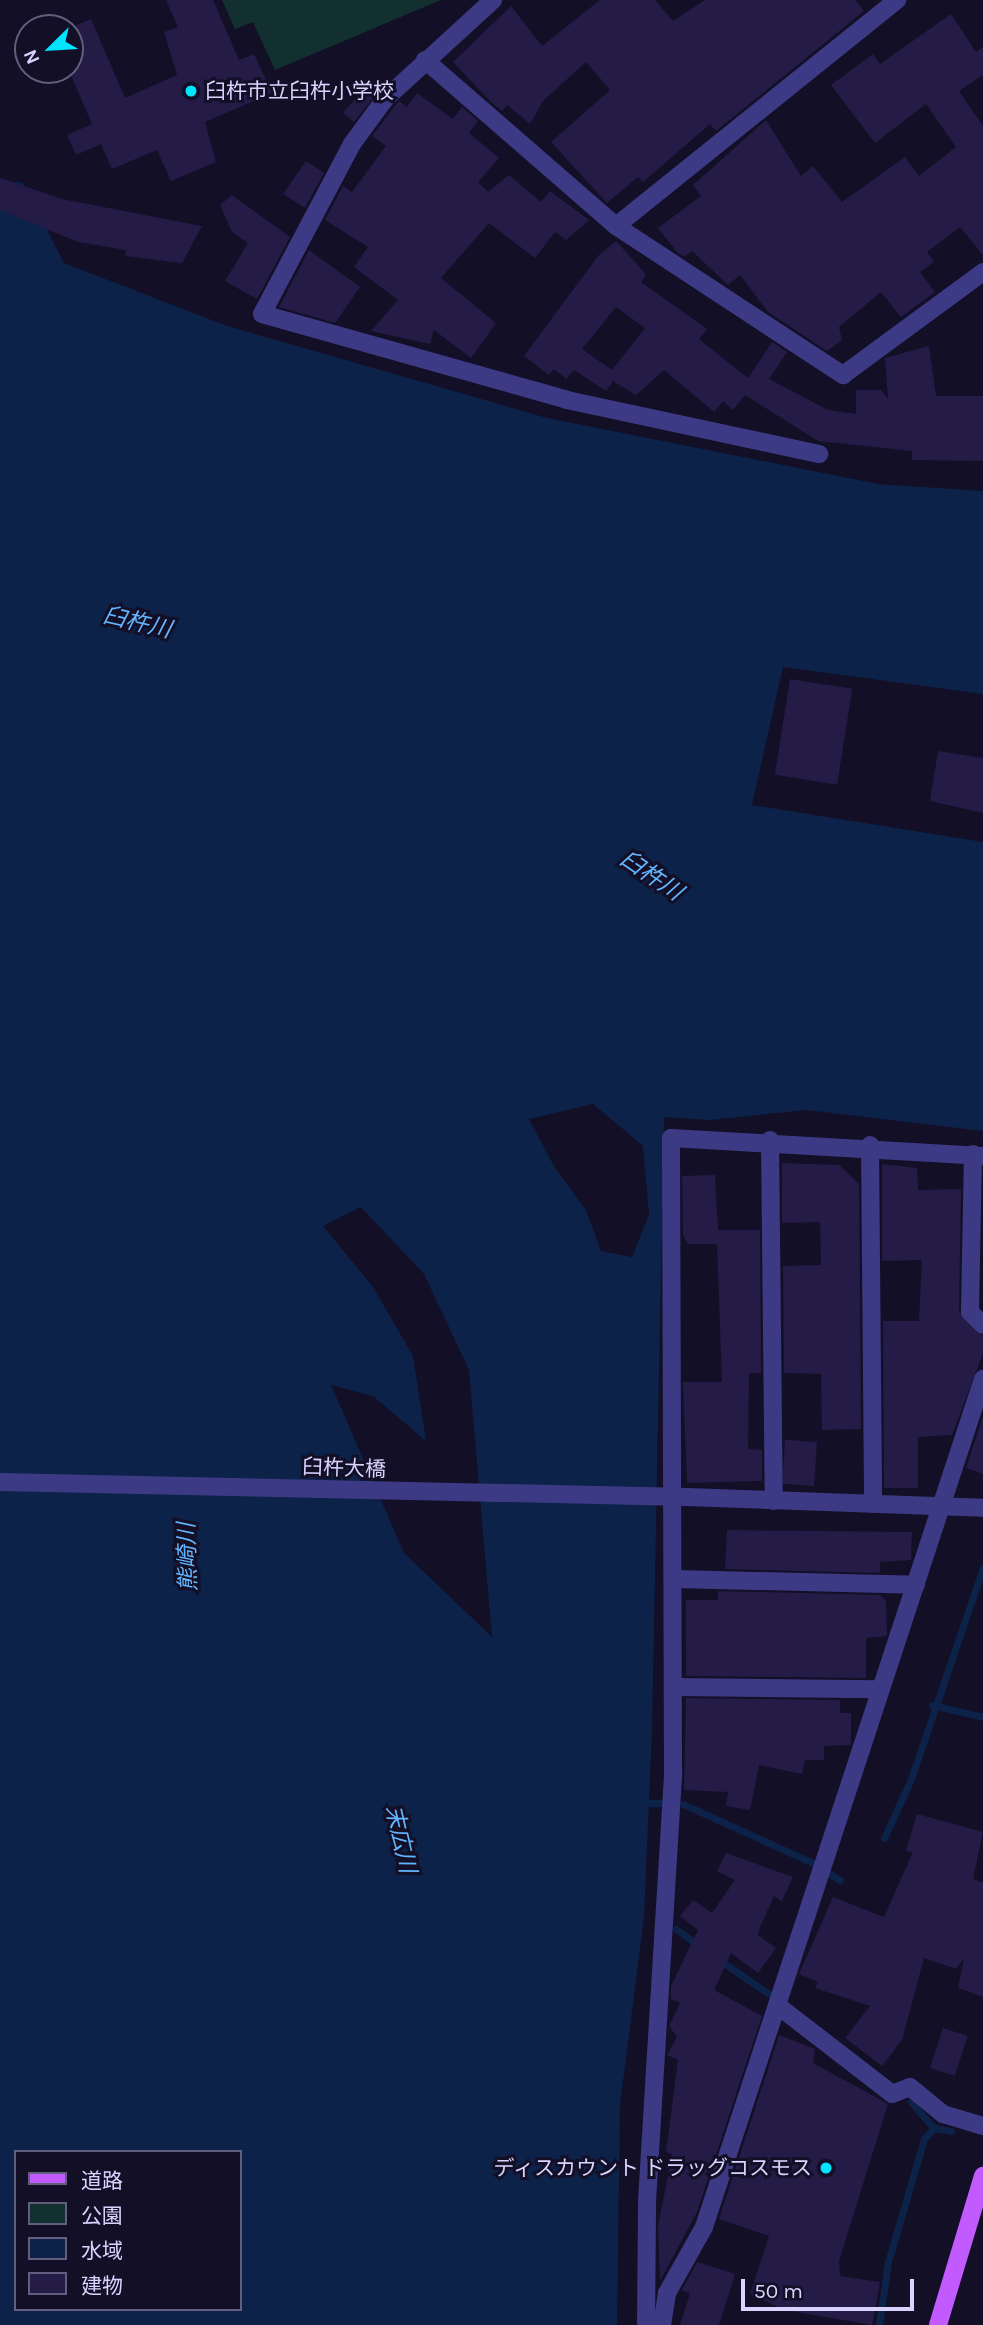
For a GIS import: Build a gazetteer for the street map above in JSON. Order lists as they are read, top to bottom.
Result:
{
  "streets": {
    "street": ["臼杵大橋"]
  },
  "water": ["臼杵川", "熊崎川", "末広川"],
  "places": ["臼杵市立臼杵小学校", "ディスカウント ドラッグコスモス"],
  "legend": [
    "道路",
    "公園",
    "水域",
    "建物"
  ],
  "scale_bar": "50 m",
  "north": "bottom left"
}
